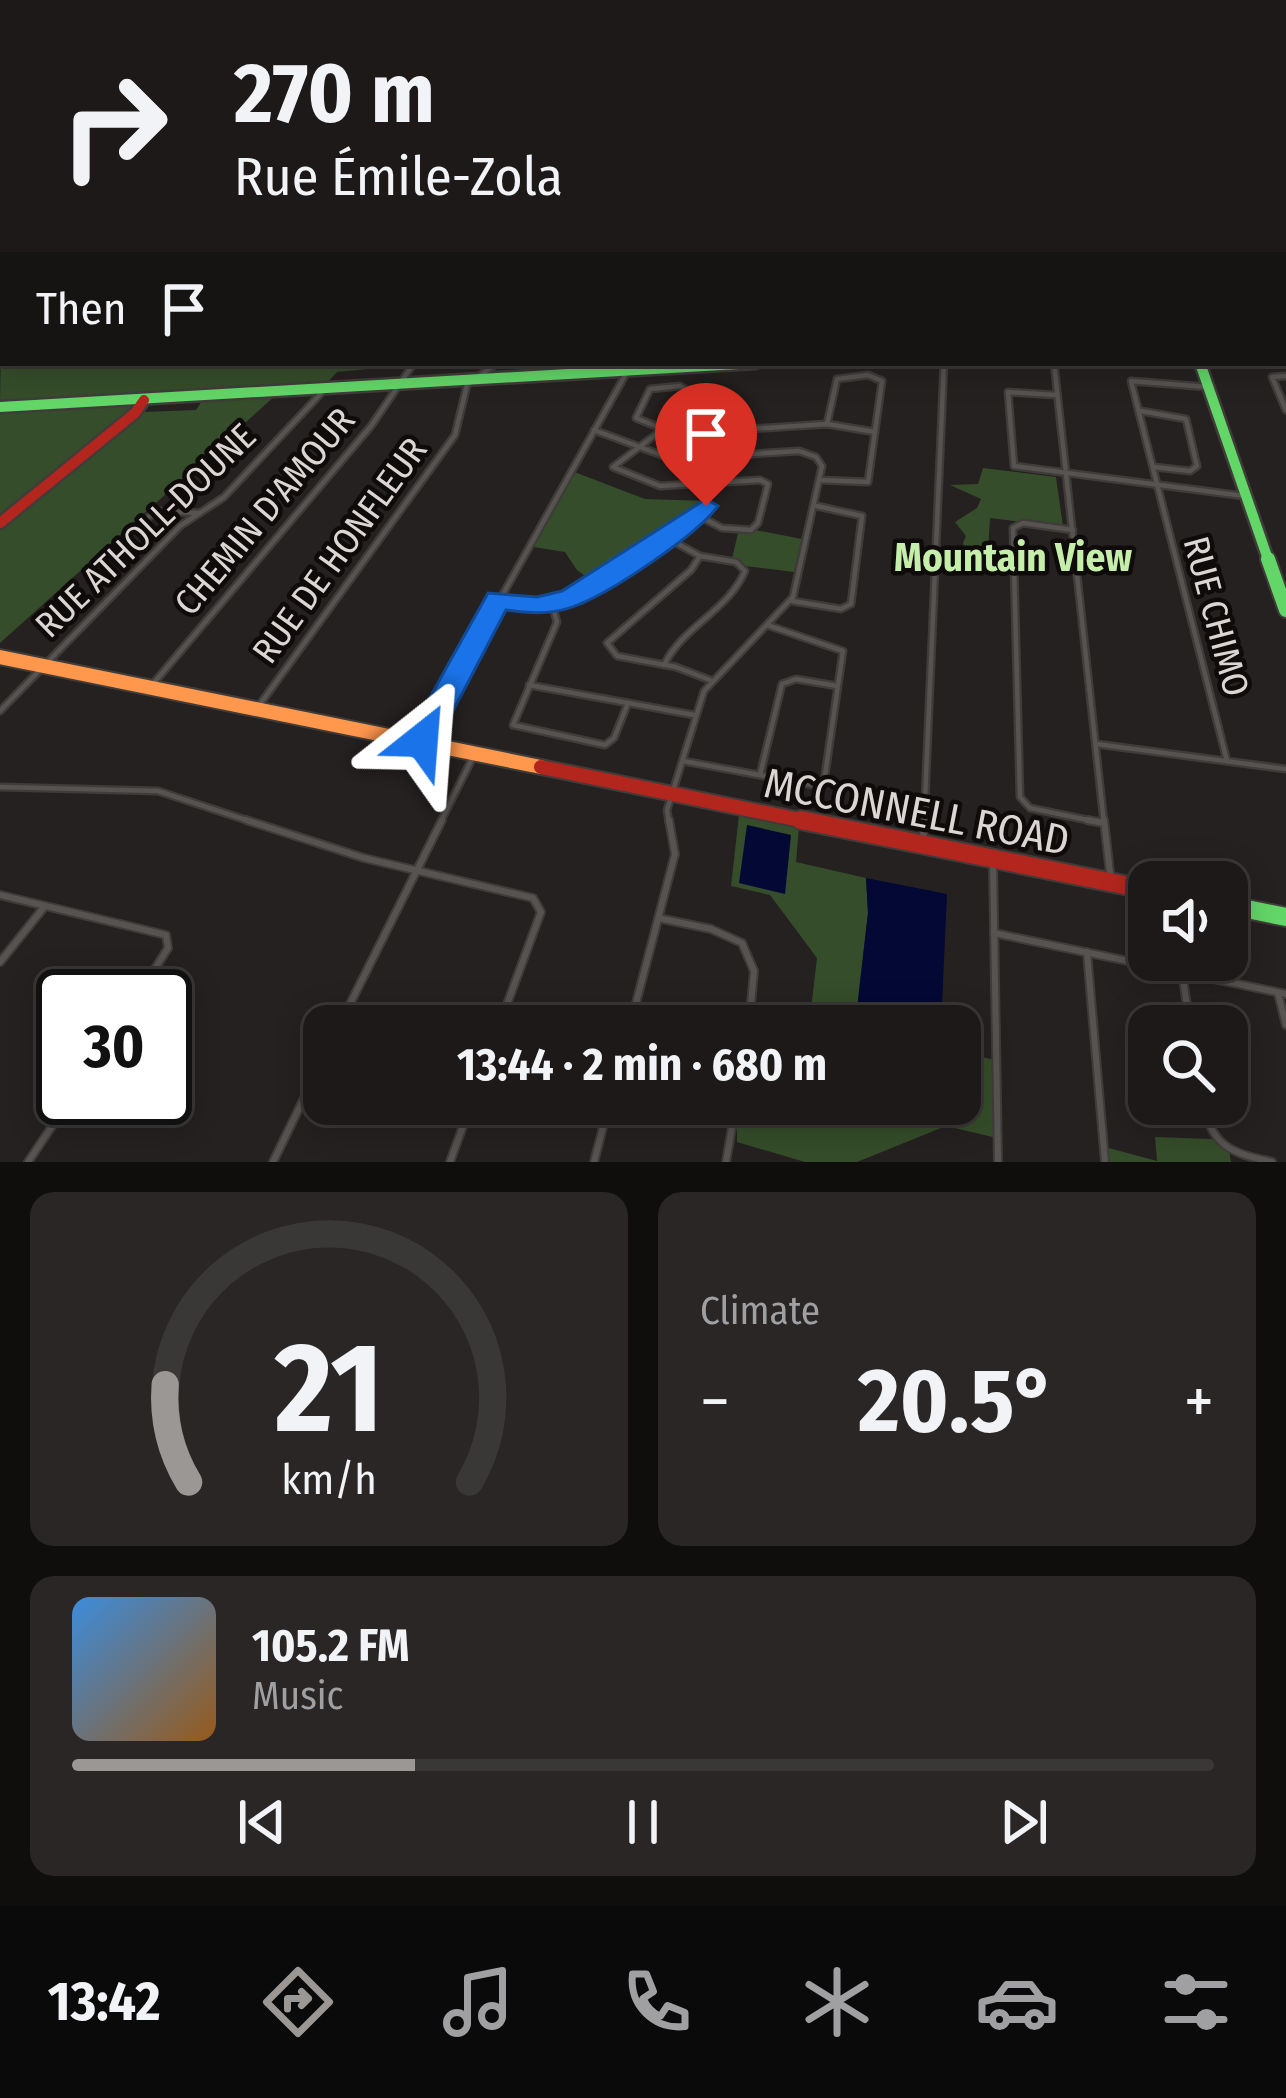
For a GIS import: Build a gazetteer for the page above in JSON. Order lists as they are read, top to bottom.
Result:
{
  "streets": {
    "main road": ["MCCONNELL ROAD"],
    "street": [
      "CHEMIN D'AMOUR",
      "RUE ATHOLL-DOUNE",
      "RUE DE HONFLEUR",
      "RUE CHIMO"
    ]
  },
  "crossings": [
    ["CHEMIN D'AMOUR", "MCCONNELL ROAD"],
    ["RUE ATHOLL-DOUNE", "MCCONNELL ROAD"],
    ["RUE DE HONFLEUR", "MCCONNELL ROAD"]
  ],
  "districts": ["Mountain View"],
  "page": {
    "turn": ["270 m", "Rue Émile-Zola"],
    "then": "Then",
    "limit": "30",
    "trip": "13:44 · 2 min · 680 m",
    "tile": "Climate",
    "heat": ["−", "20.5°", "+"],
    "song": ["105.2 FM", "Music"],
    "tabs": "13:42",
    "gauge": ["21", "km/h"]
  }
}
